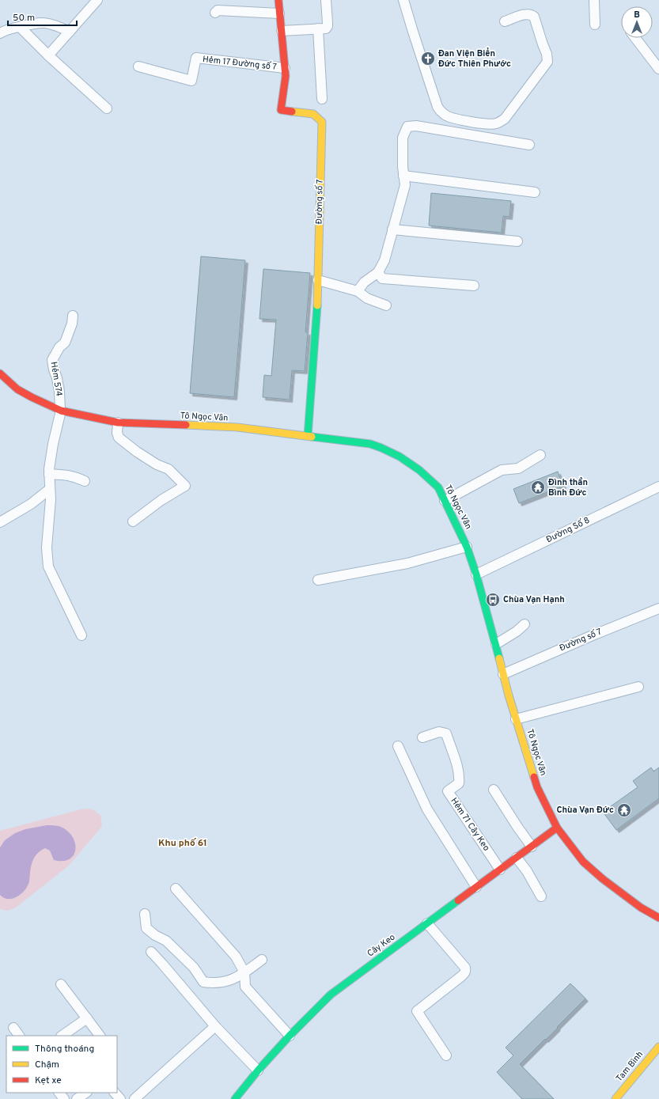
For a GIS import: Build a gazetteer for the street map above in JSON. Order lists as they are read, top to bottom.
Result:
{
  "streets": {
    "main road": [
      "Đường số 7",
      "Tô Ngọc Vân",
      "Cây Keo",
      "Tam Bình"
    ],
    "street": [
      "Hẻm 17 Đường số 7",
      "Hẻm 574",
      "Đường Số 8",
      "Hẻm 71 Cây Keo"
    ]
  },
  "crossings": [
    ["Hẻm 17 Đường số 7", "Đường số 7"],
    ["Đường số 7", "Tô Ngọc Vân"],
    ["Hẻm 574", "Tô Ngọc Vân"],
    ["Tô Ngọc Vân", "Đường Số 8"],
    ["Tô Ngọc Vân", "Cây Keo"],
    ["Hẻm 71 Cây Keo", "Cây Keo"]
  ],
  "districts": ["Khu phố 61"],
  "places": {
    "church": ["Đan Viện Biển Đức Thiên Phước"],
    "temple": ["Đình thần Bình Đức", "Chùa Vạn Đức"],
    "bus stop": ["Chùa Vạn Hạnh"]
  },
  "legend": ["Thông thoáng", "Chậm", "Kẹt xe"],
  "scale_bar": "50 m",
  "north": "top"
}
